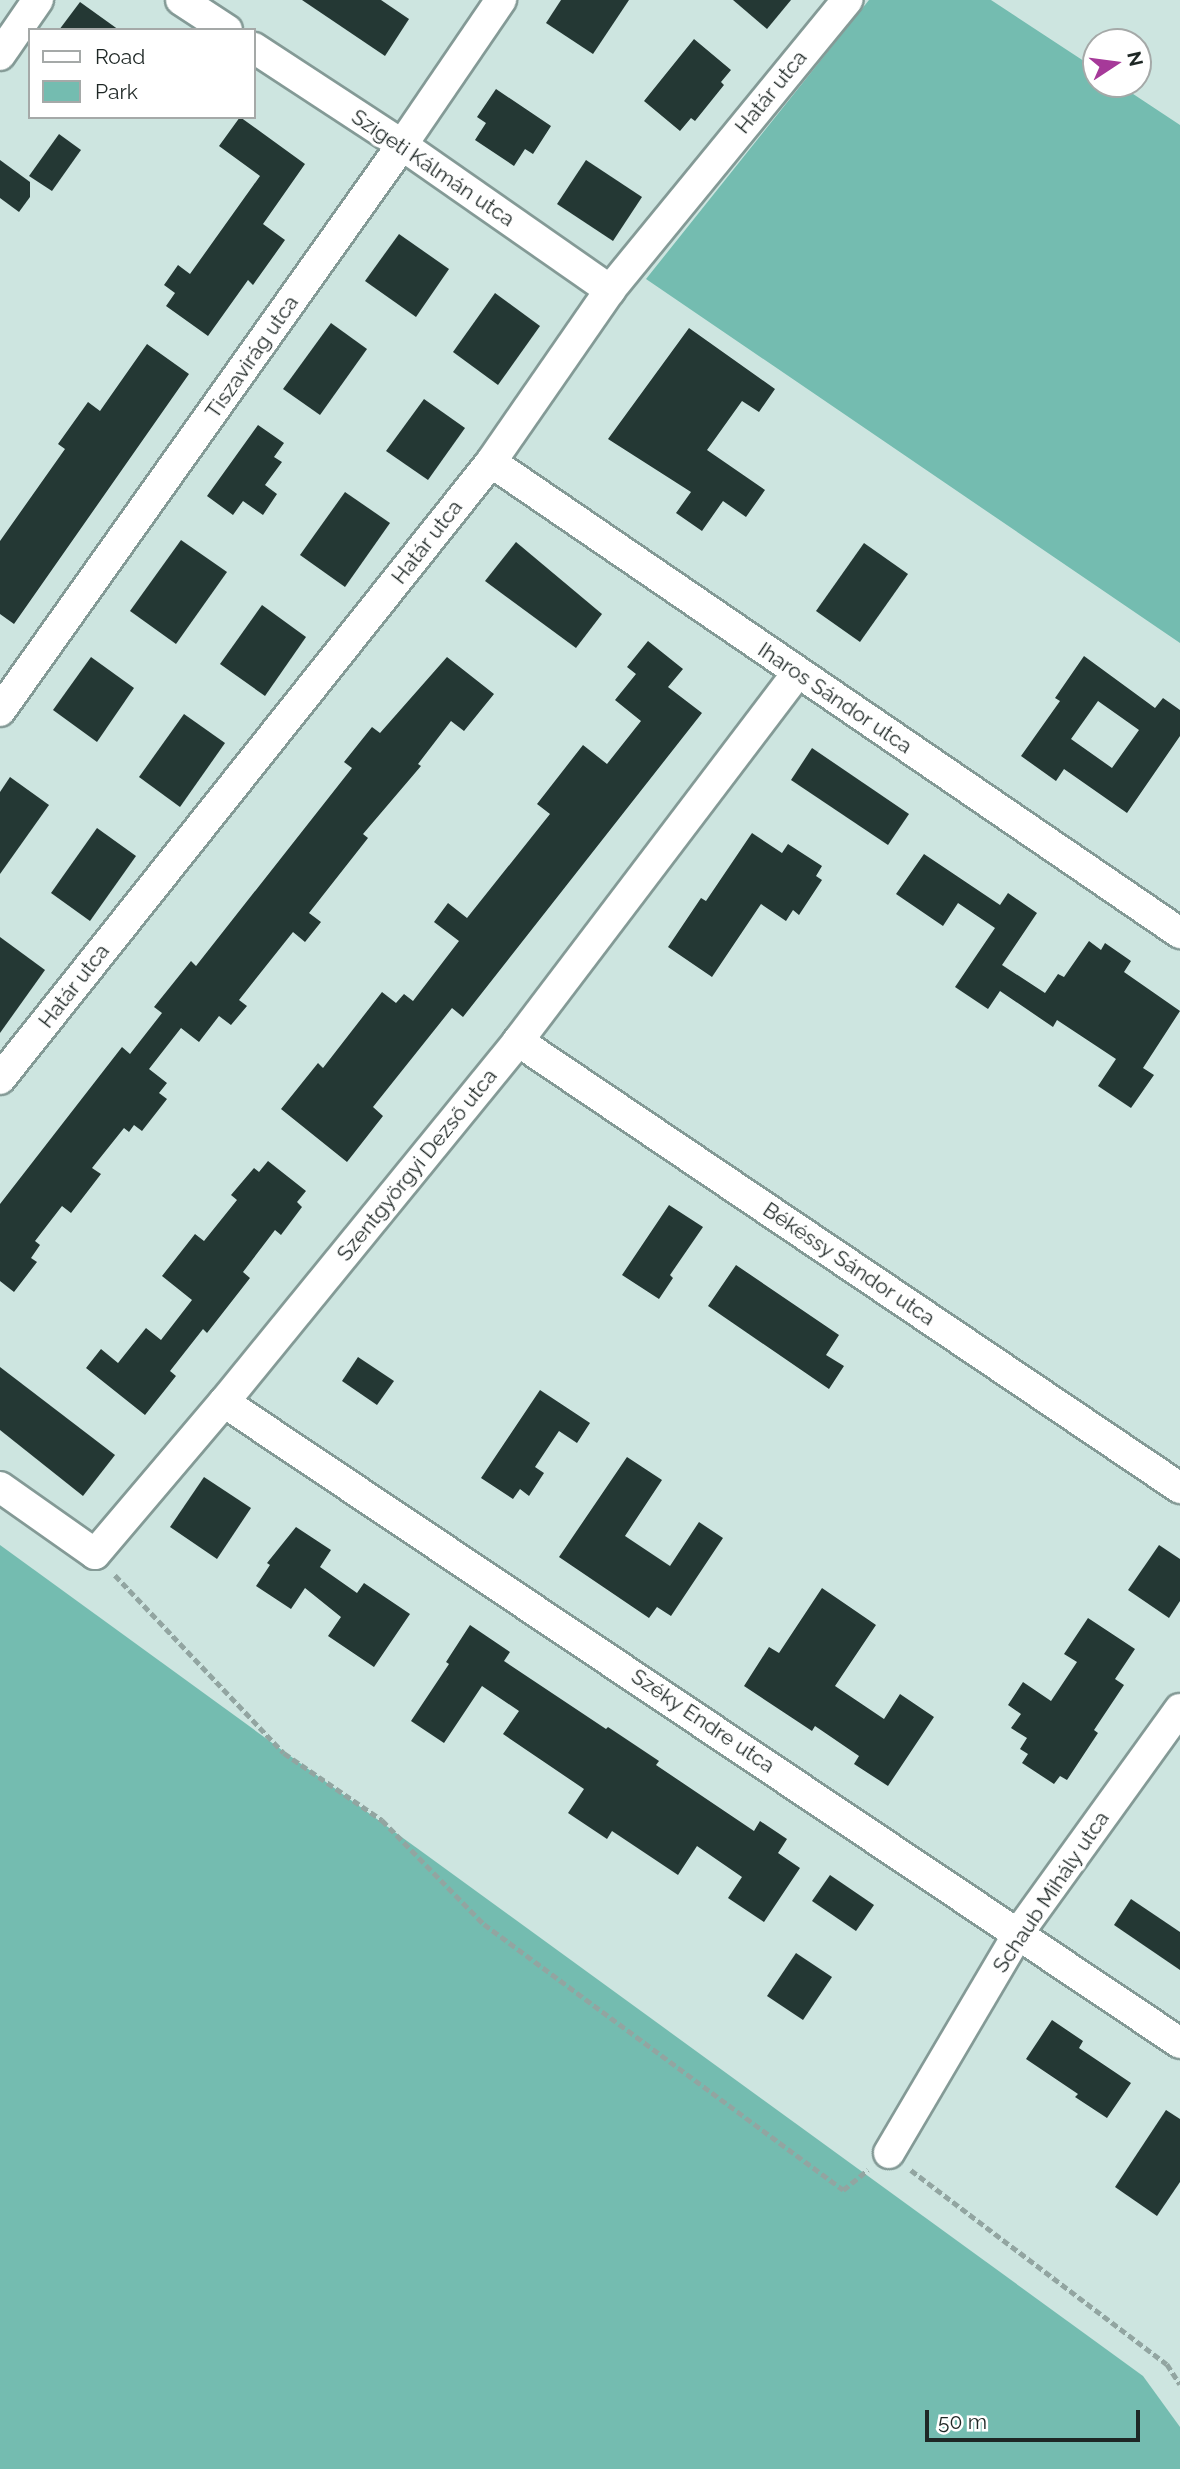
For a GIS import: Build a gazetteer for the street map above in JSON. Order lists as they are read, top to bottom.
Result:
{
  "streets": {
    "street": [
      "Határ utca",
      "Szigeti Kálmán utca",
      "Tiszavirág utca",
      "Iharos Sándor utca",
      "Szentgyörgyi Dezső utca",
      "Békéssy Sándor utca",
      "Széky Endre utca",
      "Schaub Mihály utca"
    ]
  },
  "crossings": [
    ["Határ utca", "Szigeti Kálmán utca"],
    ["Határ utca", "Iharos Sándor utca"],
    ["Szigeti Kálmán utca", "Tiszavirág utca"],
    ["Iharos Sándor utca", "Szentgyörgyi Dezső utca"],
    ["Szentgyörgyi Dezső utca", "Békéssy Sándor utca"],
    ["Szentgyörgyi Dezső utca", "Széky Endre utca"],
    ["Széky Endre utca", "Schaub Mihály utca"]
  ],
  "legend": ["Road", "Park"],
  "scale_bar": "50 m",
  "north": "right"
}
